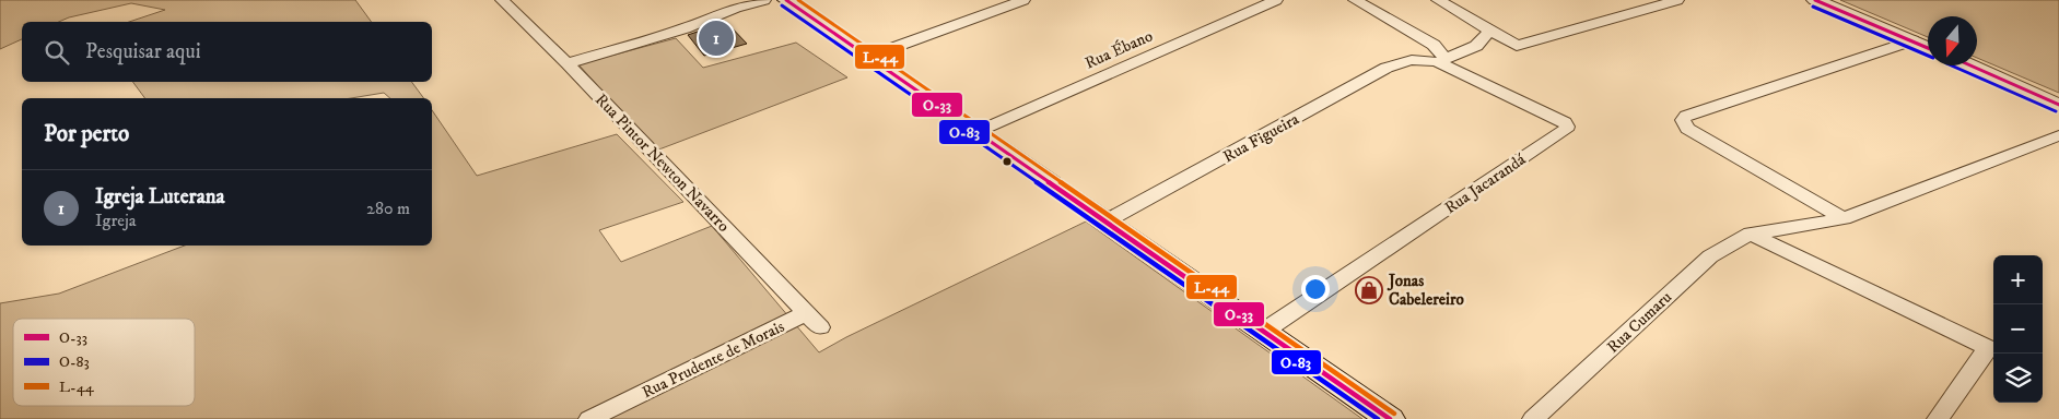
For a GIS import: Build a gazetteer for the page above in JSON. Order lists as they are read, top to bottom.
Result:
{
  "streets": {
    "street": [
      "Rua Ébano",
      "Rua Figueira",
      "Rua Pintor Newton Navarro",
      "Rua Jacarandá",
      "Rua Cumaru",
      "Rua Prudente de Morais"
    ]
  },
  "crossings": [
    ["Rua Figueira", "Rua Jacarandá"],
    ["Rua Pintor Newton Navarro", "Rua Prudente de Morais"]
  ],
  "places": {
    "shop": ["Jonas Cabelereiro"]
  },
  "lines": ["transit line O-33", "transit line L-44", "transit line O-83"],
  "legend": ["O-33", "O-83", "L-44"],
  "north": "bottom",
  "page": {
    "pins": "1",
    "search": "Pesquisar aqui",
    "heading": "Por perto",
    "list": [
      {
        "mark": "1",
        "name": "Igreja Luterana",
        "note": "Igreja",
        "value": "280 m"
      }
    ],
    "map_buttons": ["+", "−"]
  }
}
